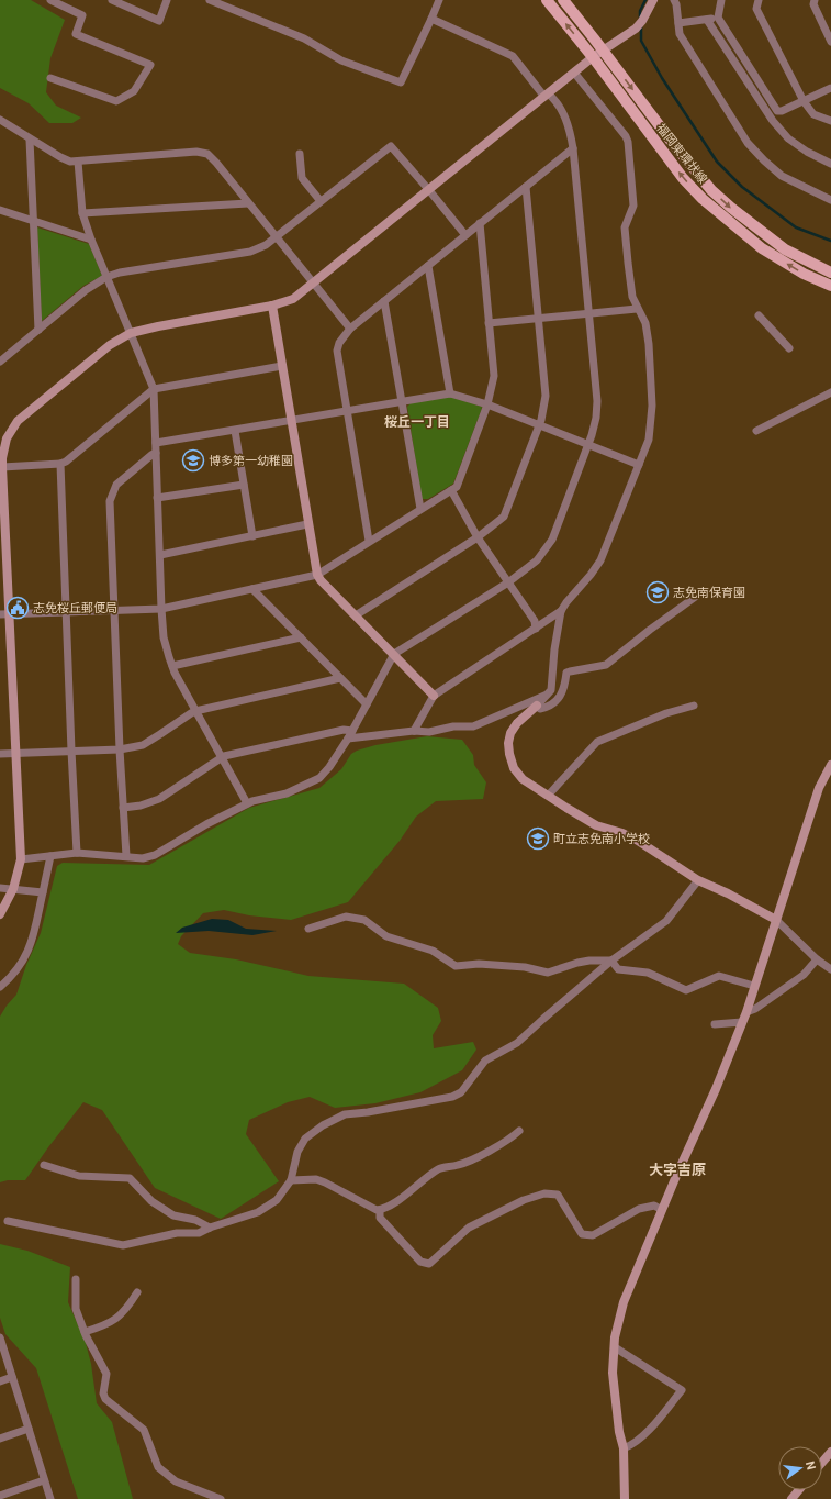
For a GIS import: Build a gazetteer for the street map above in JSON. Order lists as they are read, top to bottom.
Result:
{
  "streets": {
    "main road": ["福岡東環状線"]
  },
  "districts": ["桜丘一丁目", "大字吉原"],
  "places": {
    "school or university": ["博多第一幼稚園", "志免南保育園", "町立志免南小学校"],
    "public building": ["志免桜丘郵便局"]
  },
  "north": "right"
}
